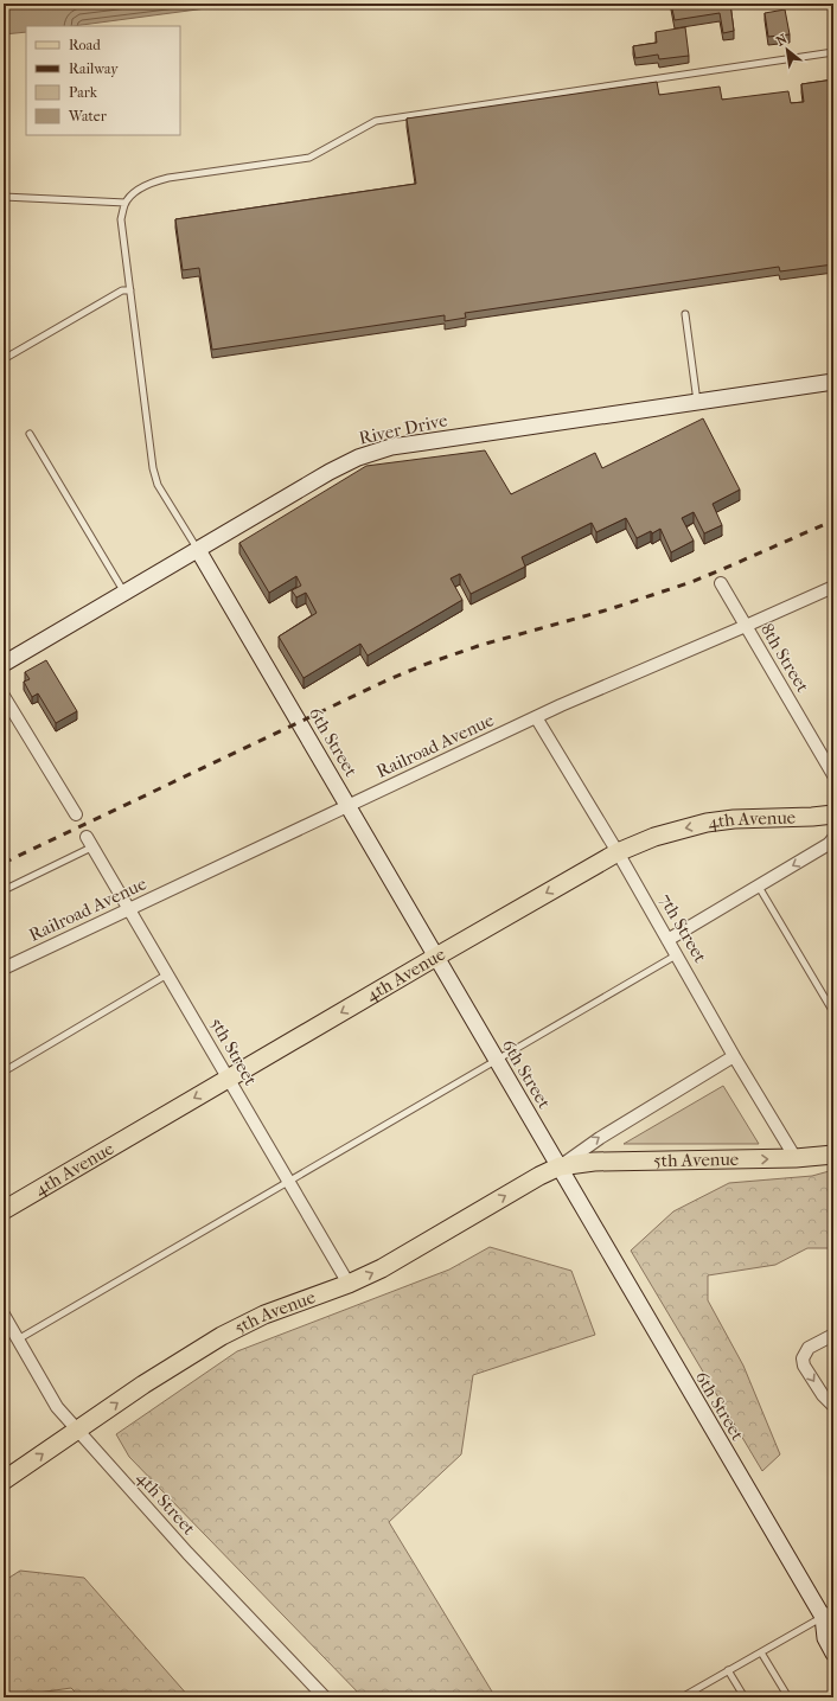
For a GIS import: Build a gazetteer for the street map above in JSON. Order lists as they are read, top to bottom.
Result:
{
  "streets": {
    "main road": ["4th Avenue", "5th Avenue"],
    "street": [
      "River Drive",
      "8th Street",
      "6th Street",
      "Railroad Avenue",
      "7th Street",
      "5th Street",
      "4th Street"
    ]
  },
  "crossings": [
    ["River Drive", "6th Street"],
    ["8th Street", "Railroad Avenue"],
    ["6th Street", "Railroad Avenue"],
    ["6th Street", "4th Avenue"],
    ["6th Street", "5th Avenue"],
    ["Railroad Avenue", "7th Street"],
    ["Railroad Avenue", "5th Street"],
    ["4th Avenue", "7th Street"],
    ["4th Avenue", "5th Street"],
    ["7th Street", "5th Avenue"],
    ["5th Street", "5th Avenue"],
    ["5th Avenue", "4th Street"]
  ],
  "one_way": ["4th Avenue", "5th Avenue"],
  "legend": [
    "Road",
    "Railway",
    "Park",
    "Water"
  ],
  "north": "top left"
}
